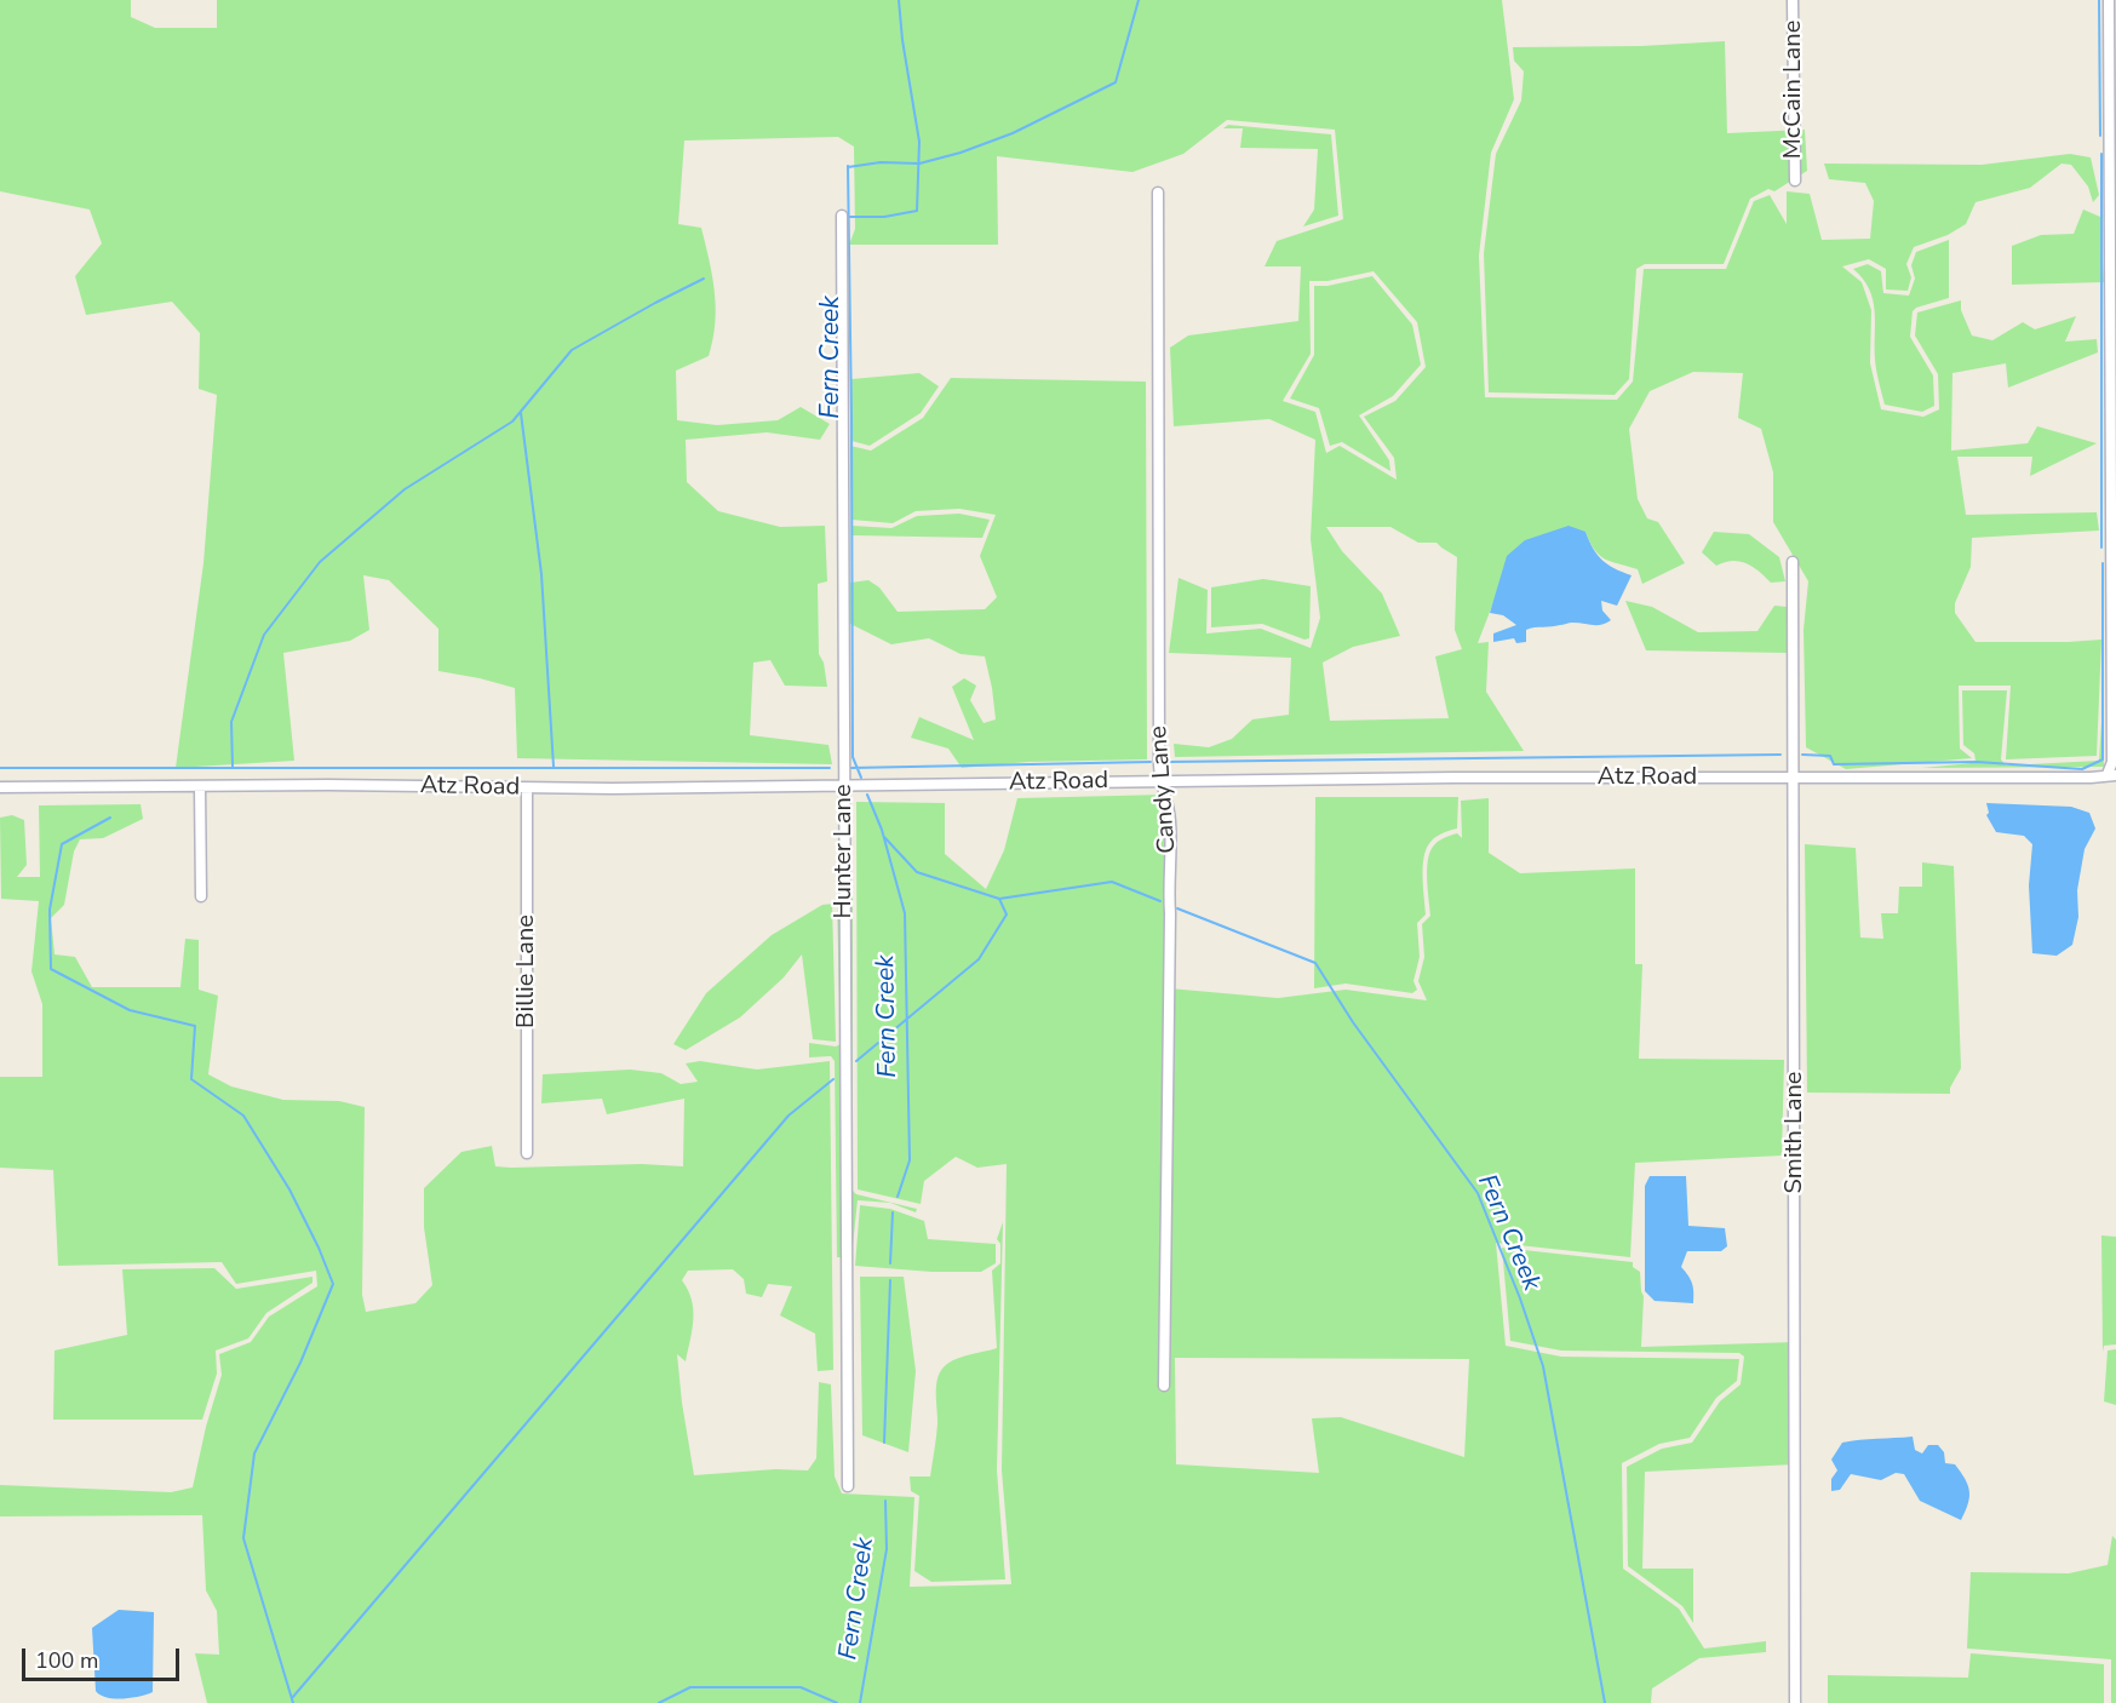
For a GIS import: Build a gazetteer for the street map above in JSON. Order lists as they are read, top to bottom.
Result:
{
  "streets": {
    "street": [
      "McCain Lane",
      "Atz Road",
      "Candy Lane",
      "Hunter Lane",
      "Billie Lane",
      "Smith Lane"
    ]
  },
  "crossings": [
    ["Atz Road", "Candy Lane"],
    ["Atz Road", "Hunter Lane"],
    ["Atz Road", "Billie Lane"],
    ["Atz Road", "Smith Lane"]
  ],
  "water": ["Fern Creek"],
  "scale_bar": "100 m"
}
